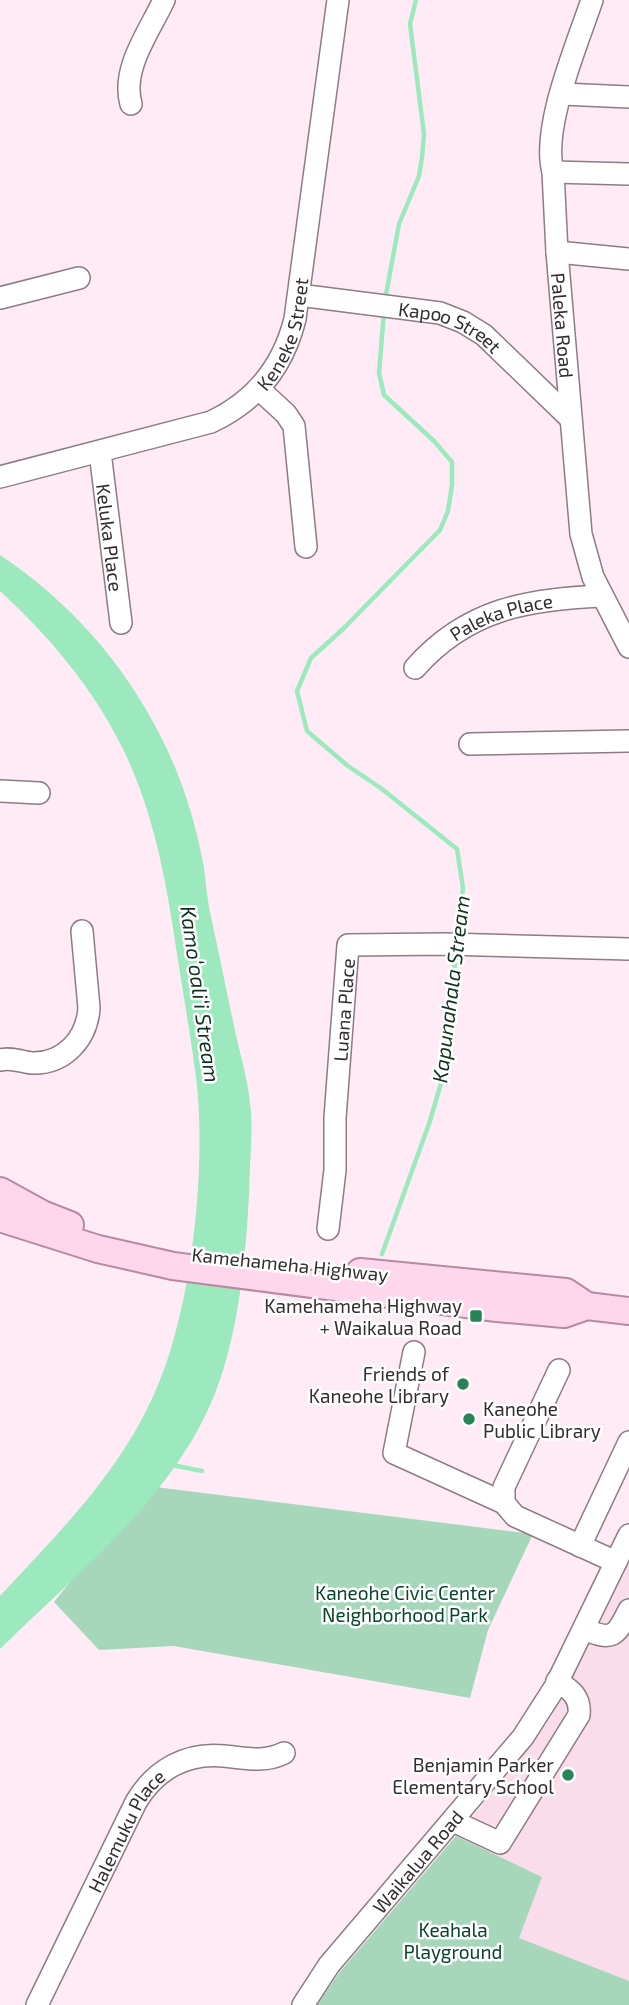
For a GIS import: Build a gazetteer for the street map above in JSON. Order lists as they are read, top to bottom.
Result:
{
  "streets": {
    "main road": ["Kamehameha Highway"],
    "street": [
      "Paleka Road",
      "Keneke Street",
      "Kapoo Street",
      "Keluka Place",
      "Paleka Place",
      "Luana Place",
      "Halemuku Place",
      "Waikalua Road"
    ]
  },
  "crossings": [
    ["Paleka Road", "Kapoo Street"],
    ["Paleka Road", "Paleka Place"],
    ["Keneke Street", "Kapoo Street"],
    ["Keneke Street", "Keluka Place"]
  ],
  "water": ["Kapunahala Stream", "Kamoʻoaliʻi Stream"],
  "parks": ["Kaneohe Civic Center Neighborhood Park", "Keahala Playground"],
  "places": {
    "transit": ["Kamehameha Highway + Waikalua Road"],
    "other": ["Friends of Kaneohe Library", "Kaneohe Public Library", "Benjamin Parker Elementary School"]
  }
}
